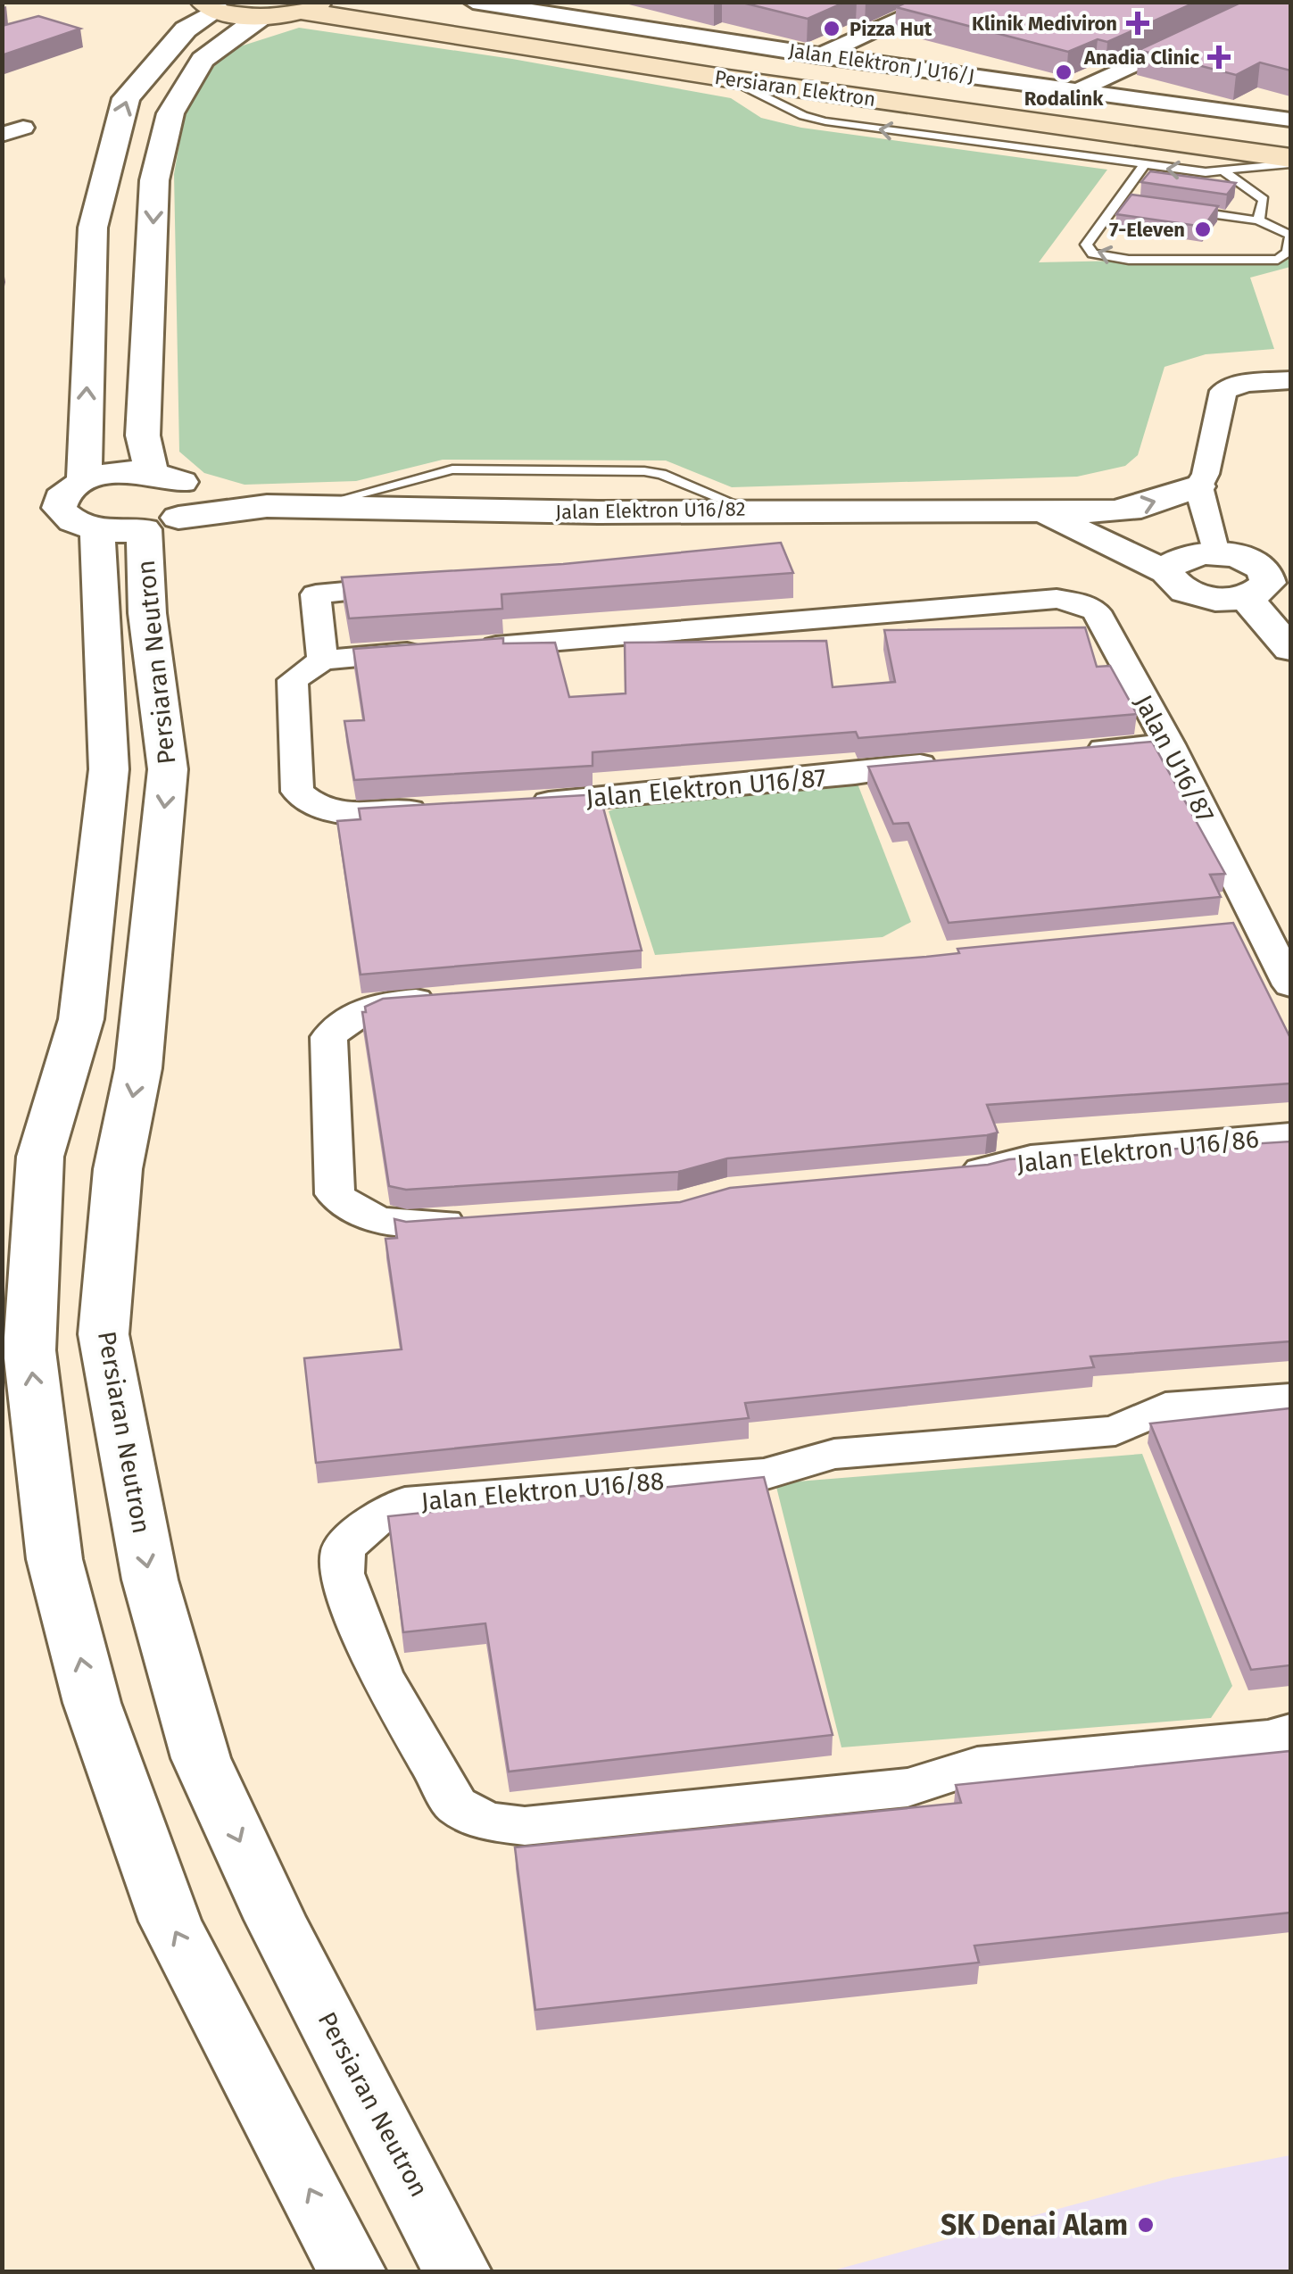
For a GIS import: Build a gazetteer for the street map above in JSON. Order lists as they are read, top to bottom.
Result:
{
  "streets": {
    "main road": ["Persiaran Elektron"],
    "street": [
      "Jalan Elektron J U16/J",
      "Jalan Elektron U16/82",
      "Persiaran Neutron",
      "Jalan U16/87",
      "Jalan Elektron U16/87",
      "Jalan Elektron U16/86",
      "Jalan Elektron U16/88"
    ]
  },
  "crossings": [
    ["Jalan Elektron J U16/J", "Persiaran Elektron"],
    ["Persiaran Elektron", "Persiaran Neutron"],
    ["Jalan Elektron U16/82", "Persiaran Neutron"]
  ],
  "places": {
    "health": ["Klinik Mediviron", "Anadia Clinic"],
    "other": [
      "Pizza Hut",
      "Rodalink",
      "7-Eleven",
      "SK Denai Alam"
    ]
  }
}
